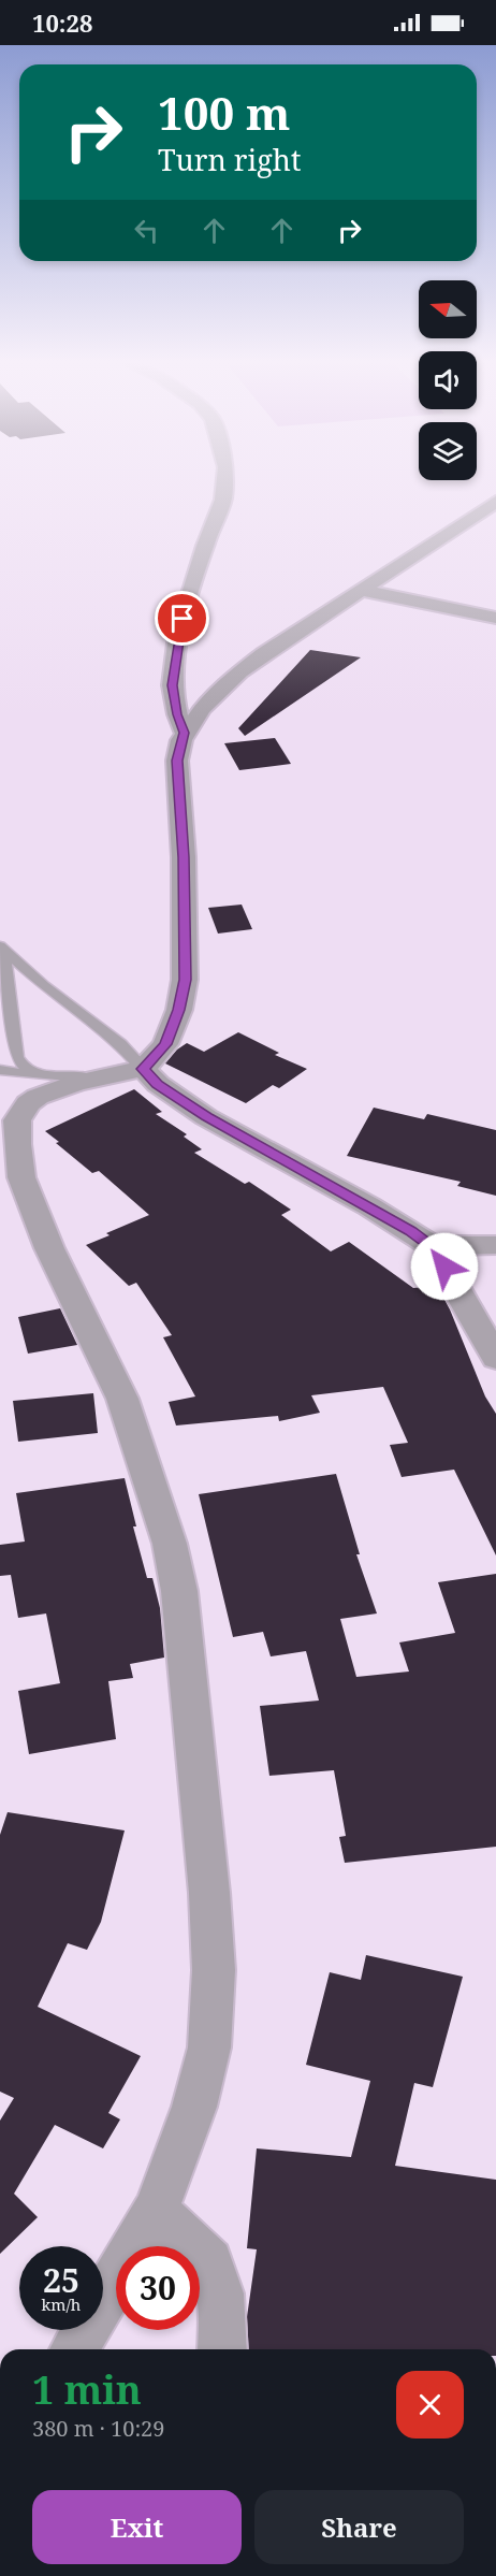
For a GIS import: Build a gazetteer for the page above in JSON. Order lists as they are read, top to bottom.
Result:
{
  "north": "left",
  "page": {
    "status": "10:28",
    "turn": ["100 m", "Turn right"],
    "speed": "25 km/h",
    "limit": "30",
    "heading": ["1 min", "380 m · 10:29"],
    "buttons": ["Exit", "Share"]
  }
}
